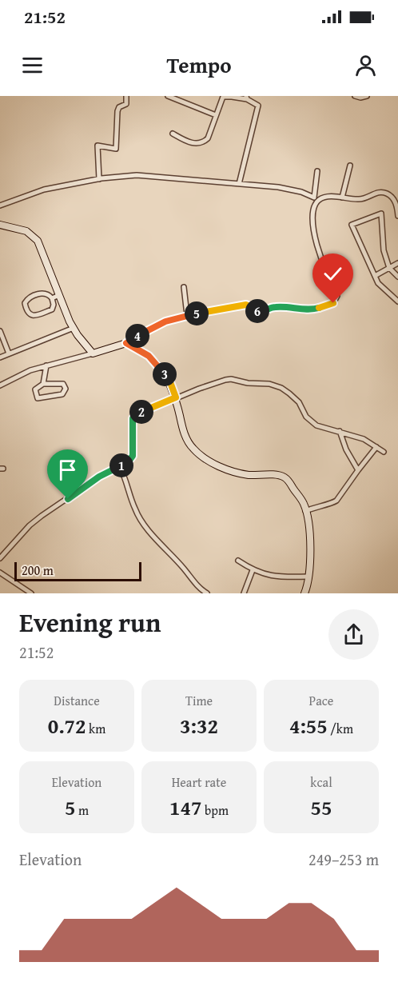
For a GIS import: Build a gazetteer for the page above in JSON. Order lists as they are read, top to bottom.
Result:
{
  "scale_bar": "200 m",
  "page": {
    "status": "21:52",
    "header": "Tempo",
    "pins": [
      "6",
      "5",
      "4",
      "3",
      "2",
      "1"
    ],
    "scale": "200 m",
    "heading": ["Evening run", "21:52"],
    "stats": [
      ["Distance", "0.72 km"],
      ["Time", "3:32"],
      ["Pace", "4:55 /km"],
      ["Elevation", "5 m"],
      ["Heart rate", "147 bpm"],
      ["kcal", "55"]
    ],
    "chart": ["Elevation", "249–253 m"]
  }
}
